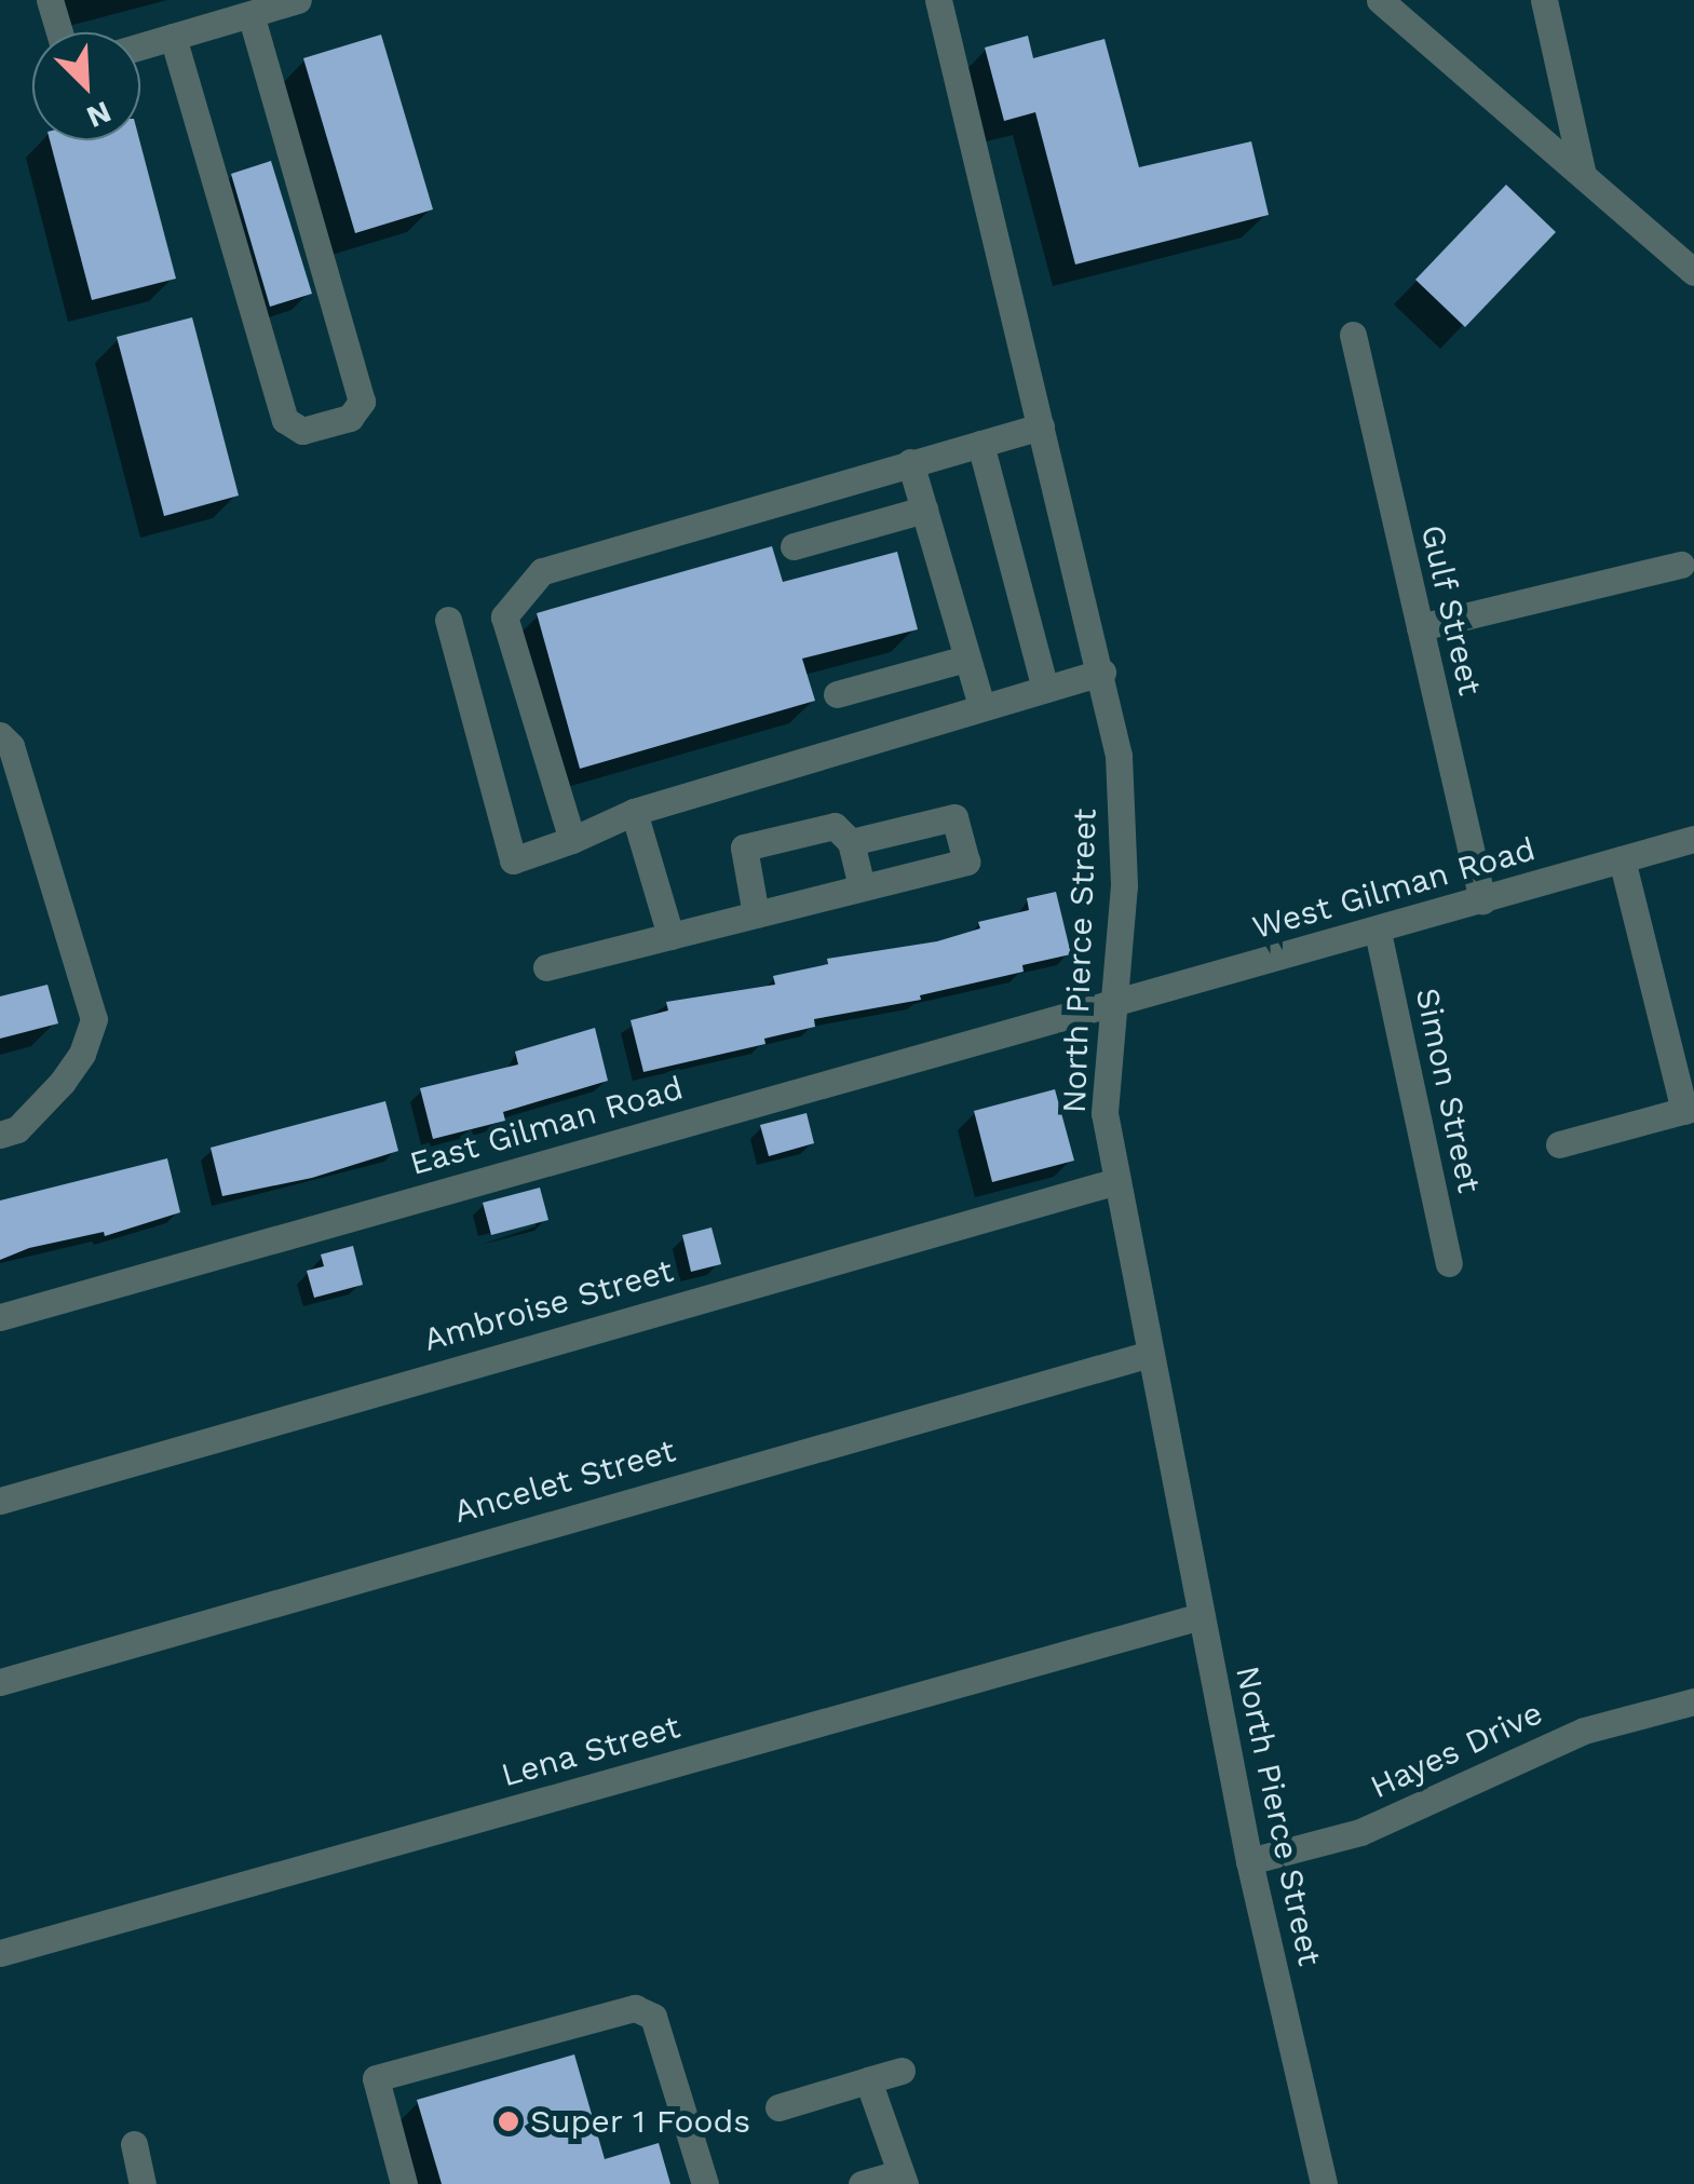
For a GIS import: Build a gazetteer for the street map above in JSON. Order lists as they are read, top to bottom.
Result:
{
  "streets": {
    "street": [
      "Gulf Street",
      "West Gilman Road",
      "North Pierce Street",
      "Simon Street",
      "East Gilman Road",
      "Ambroise Street",
      "Ancelet Street",
      "Hayes Drive",
      "Lena Street"
    ]
  },
  "crossings": [
    ["Gulf Street", "West Gilman Road"],
    ["West Gilman Road", "North Pierce Street"],
    ["West Gilman Road", "Simon Street"],
    ["West Gilman Road", "East Gilman Road"],
    ["North Pierce Street", "East Gilman Road"],
    ["North Pierce Street", "Ambroise Street"],
    ["North Pierce Street", "Ancelet Street"],
    ["North Pierce Street", "Hayes Drive"],
    ["North Pierce Street", "Lena Street"]
  ],
  "places": ["Super 1 Foods"],
  "north": "bottom right"
}
